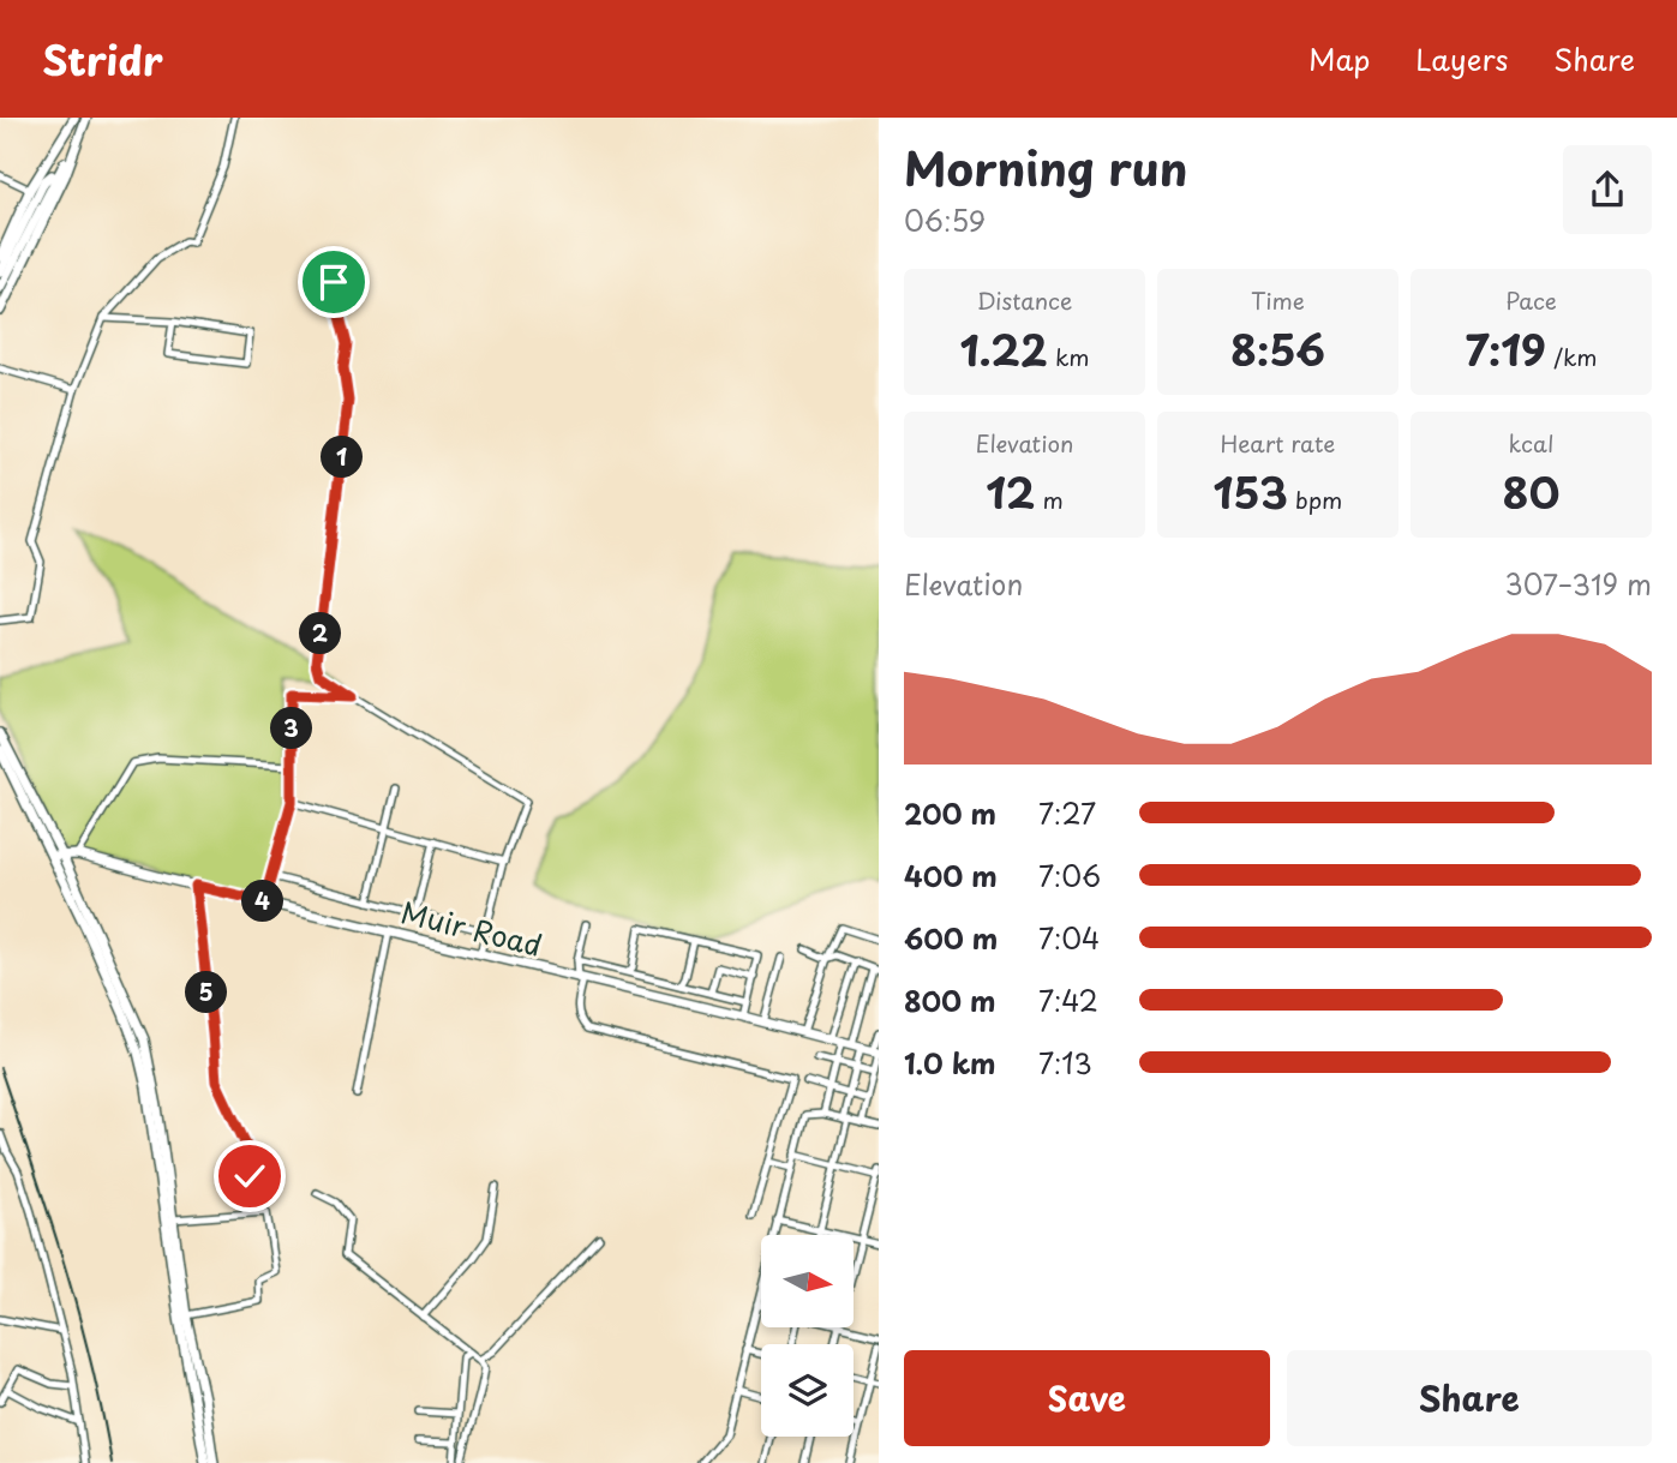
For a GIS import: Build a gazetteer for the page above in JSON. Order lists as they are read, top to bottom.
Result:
{
  "streets": {
    "main road": ["Muir Road"]
  },
  "north": "right",
  "page": {
    "header": "Stridr",
    "nav": ["Map", "Layers", "Share"],
    "heading": ["Morning run", "06:59"],
    "stats": [
      ["Distance", "1.22 km"],
      ["Time", "8:56"],
      ["Pace", "7:19 /km"],
      ["Elevation", "12 m"],
      ["Heart rate", "153 bpm"],
      ["kcal", "80"]
    ],
    "pins": [
      "1",
      "2",
      "3",
      "4",
      "5"
    ],
    "chart": ["Elevation", "307–319 m"],
    "list": [
      {
        "name": "200 m",
        "note": "7:27"
      },
      {
        "name": "400 m",
        "note": "7:06"
      },
      {
        "name": "600 m",
        "note": "7:04"
      },
      {
        "name": "800 m",
        "note": "7:42"
      },
      {
        "name": "1.0 km",
        "note": "7:13"
      }
    ],
    "buttons": ["Save", "Share"]
  }
}
